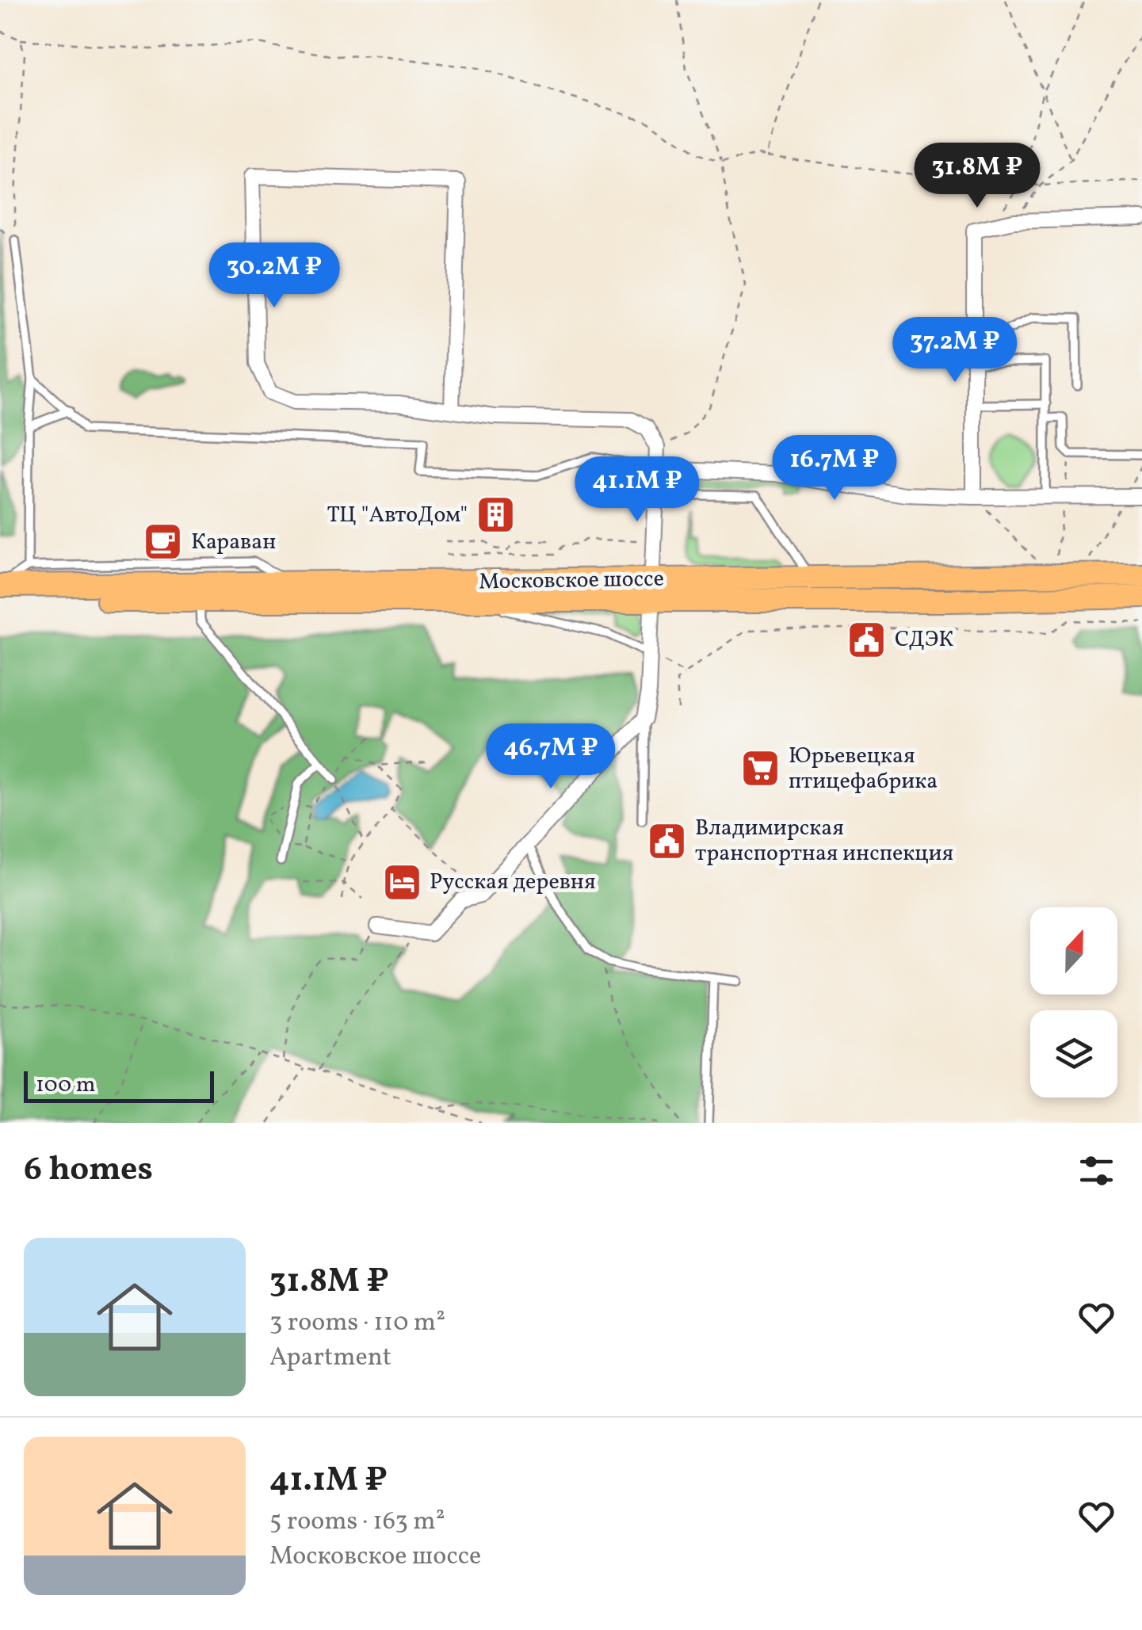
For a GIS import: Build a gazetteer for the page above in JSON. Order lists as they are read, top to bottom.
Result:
{
  "streets": {
    "highway": ["Московское шоссе"]
  },
  "places": {
    "building": ["ТЦ \"АвтоДом\""],
    "cafe": ["Караван"],
    "public building": ["СДЭК", "Владимирская транспортная инспекция"],
    "supermarket": ["Юрьевецкая птицефабрика"],
    "hotel": ["Русская деревня"]
  },
  "scale_bar": "100 m",
  "north": "top",
  "page": {
    "price": [
      "31.8M ₽",
      "30.2M ₽",
      "37.2M ₽",
      "16.7M ₽",
      "41.1M ₽",
      "46.7M ₽"
    ],
    "scale": "100 m",
    "heading": "6 homes",
    "list": [
      {
        "name": "31.8M ₽",
        "note": "3 rooms · 110 m² · Apartment"
      },
      {
        "name": "41.1M ₽",
        "note": "5 rooms · 163 m² · Московское шоссе"
      }
    ]
  }
}
